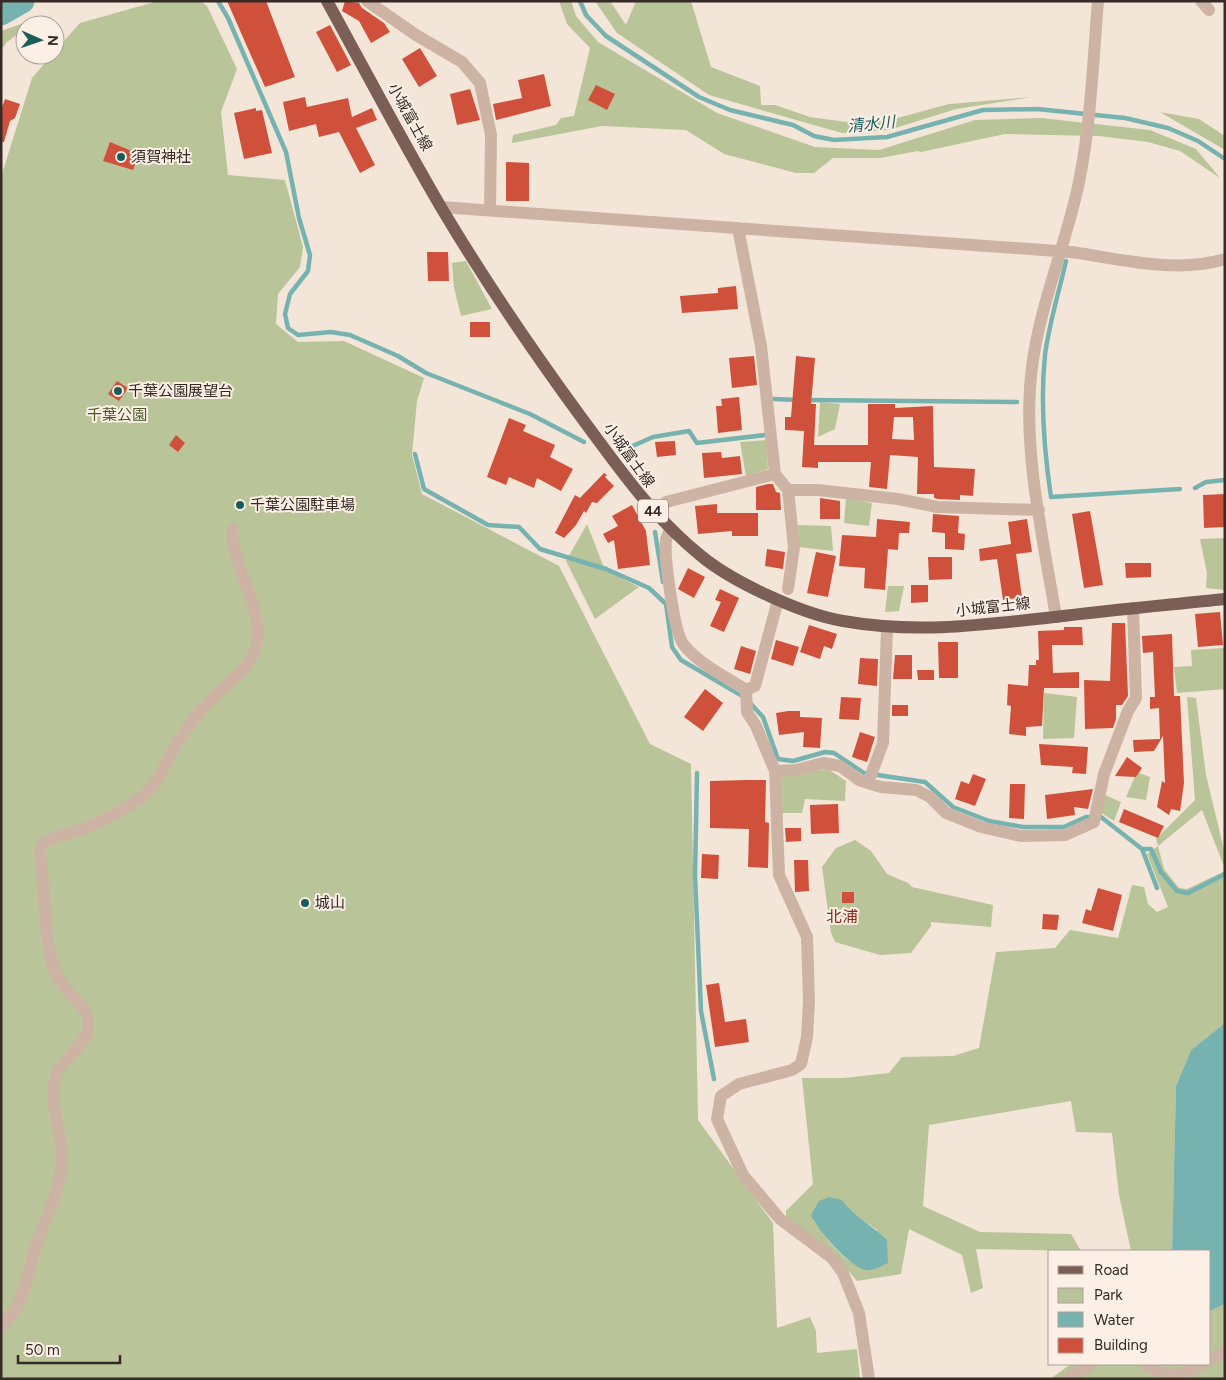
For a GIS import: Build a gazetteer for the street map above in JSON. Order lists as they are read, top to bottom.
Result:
{
  "streets": {
    "main road": ["小城富士線", "44"]
  },
  "districts": ["北浦"],
  "water": ["清水川"],
  "parks": ["千葉公園"],
  "places": [
    "須賀神社",
    "千葉公園展望台",
    "千葉公園駐車場",
    "城山"
  ],
  "legend": [
    "Road",
    "Park",
    "Water",
    "Building"
  ],
  "scale_bar": "50 m",
  "north": "right"
}
